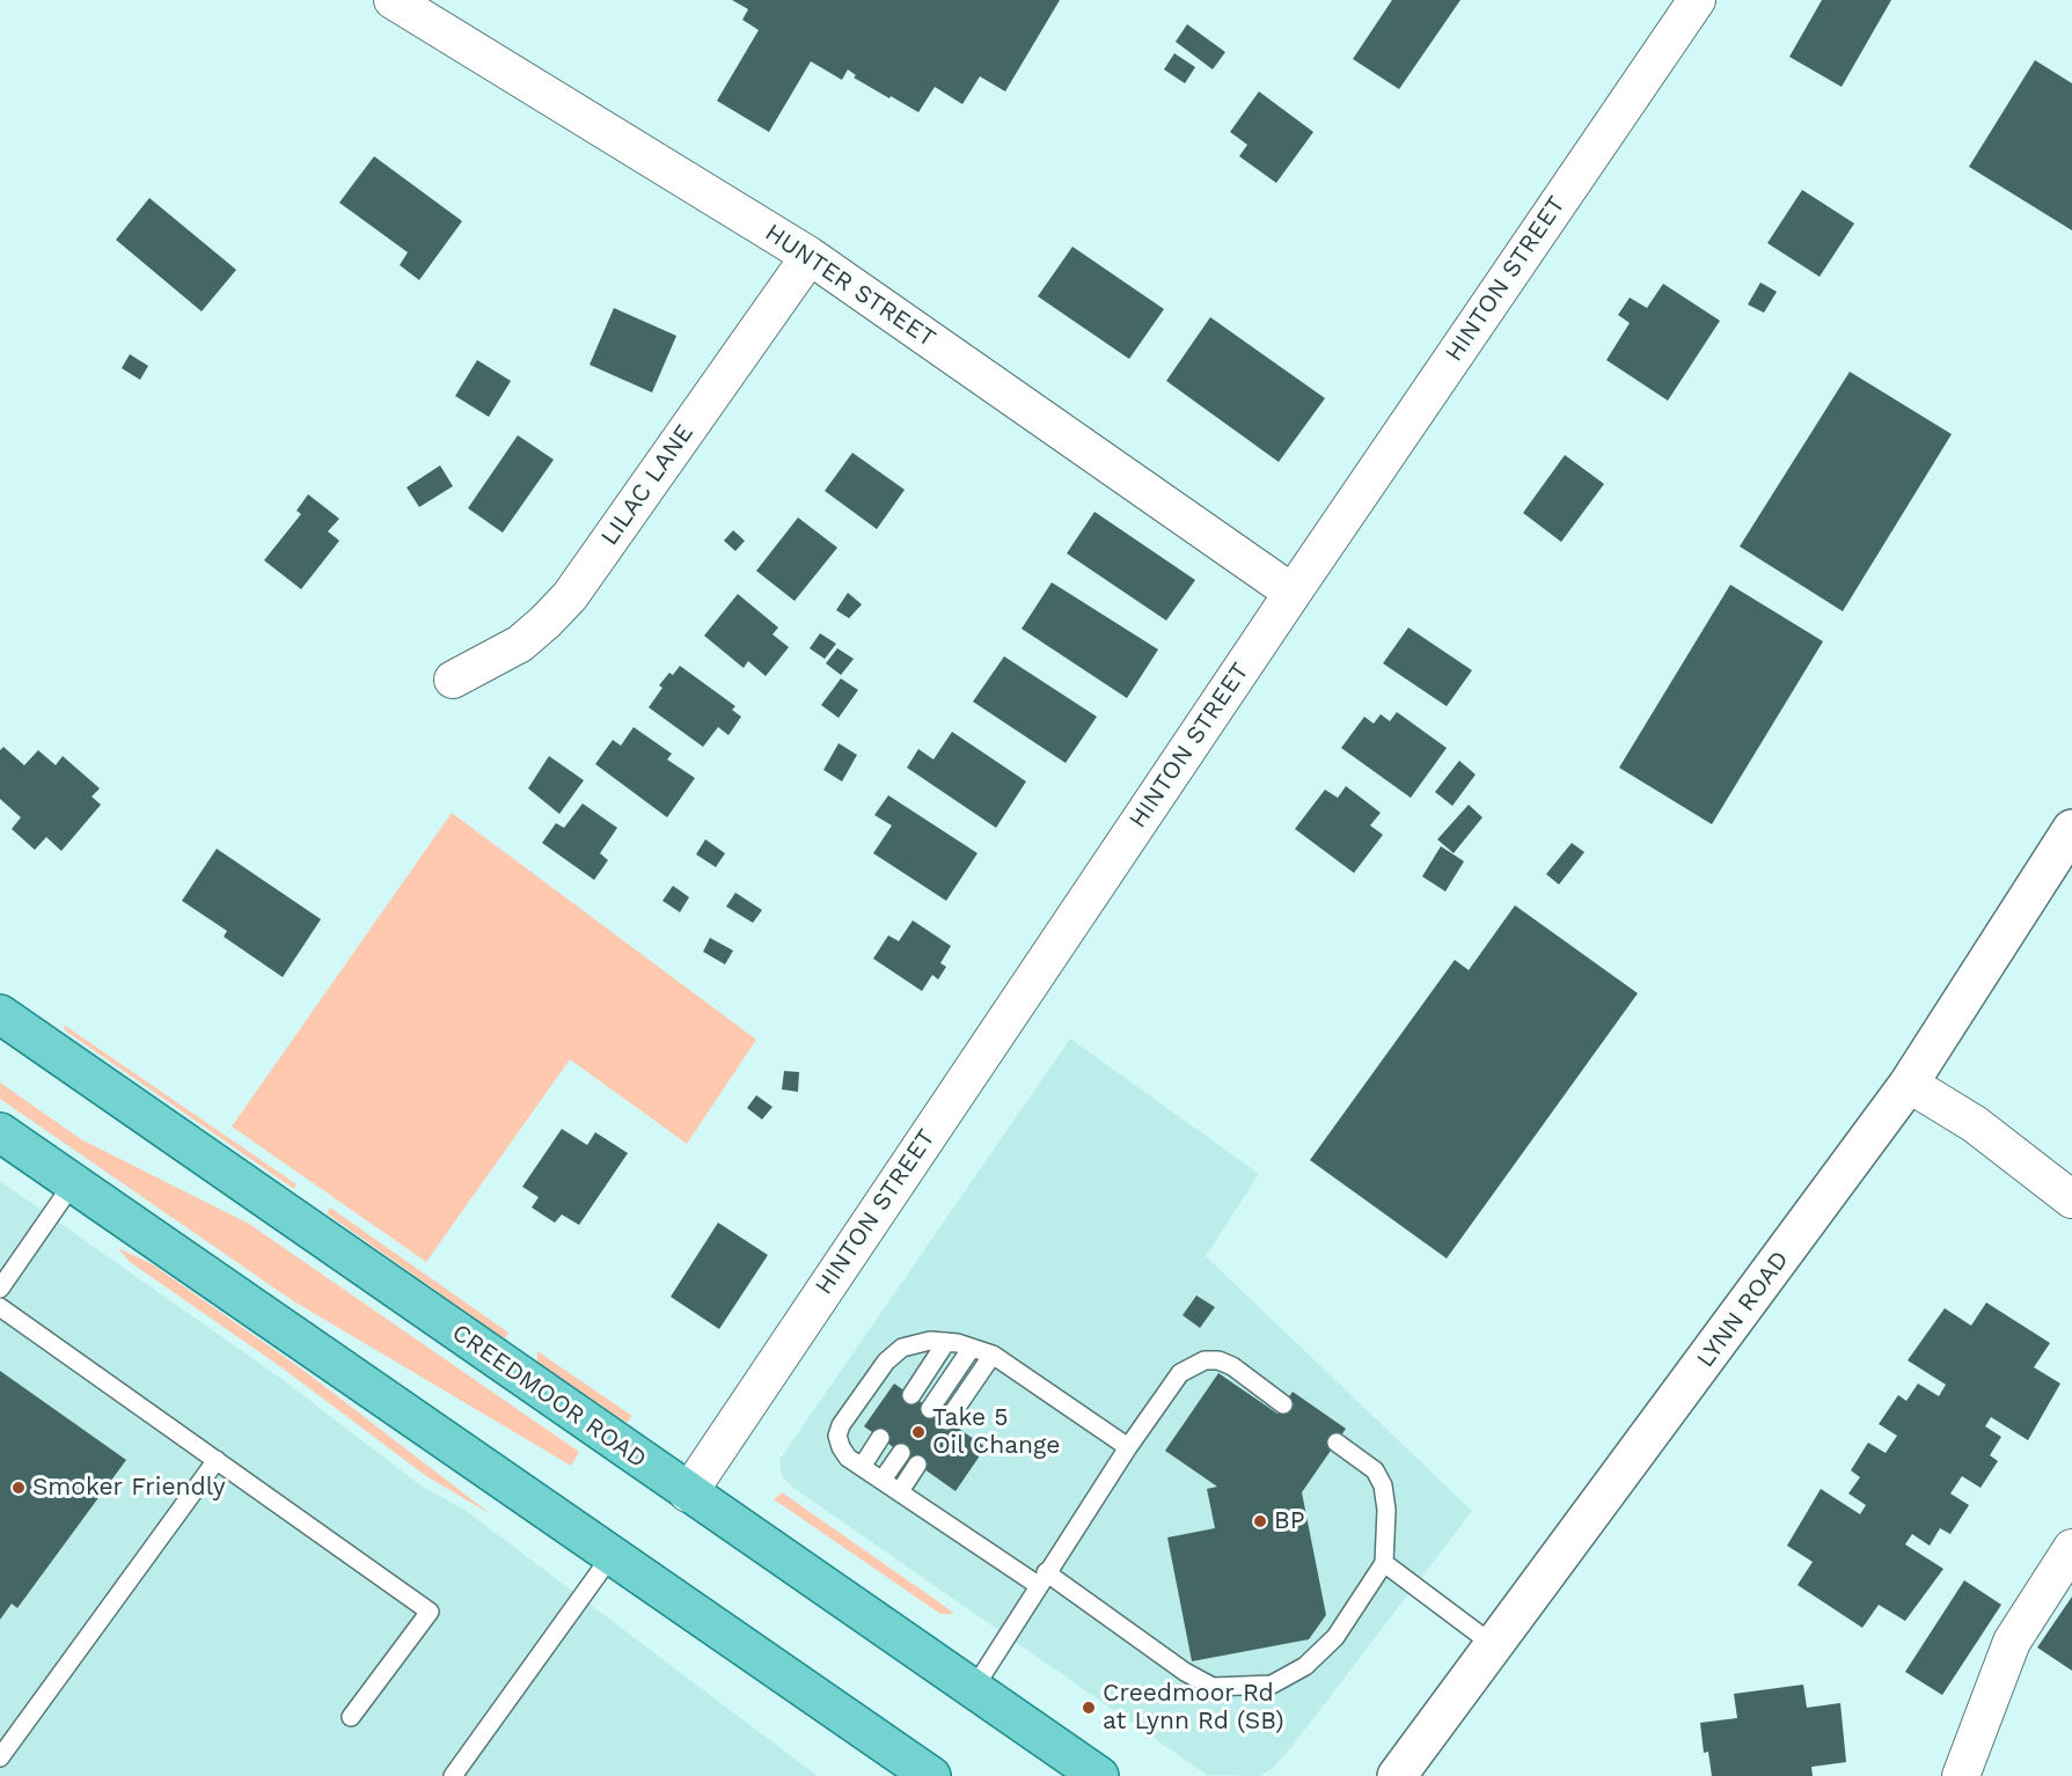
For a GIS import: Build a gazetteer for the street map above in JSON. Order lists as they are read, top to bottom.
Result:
{
  "streets": {
    "main road": ["LYNN ROAD", "CREEDMOOR ROAD"],
    "street": ["HINTON STREET", "HUNTER STREET", "LILAC LANE"]
  },
  "crossings": [
    ["HINTON STREET", "HUNTER STREET"],
    ["HINTON STREET", "CREEDMOOR ROAD"],
    ["HUNTER STREET", "LILAC LANE"]
  ],
  "places": [
    "Take 5 Oil Change",
    "Smoker Friendly",
    "BP",
    "Creedmoor Rd at Lynn Rd (SB)"
  ]
}
